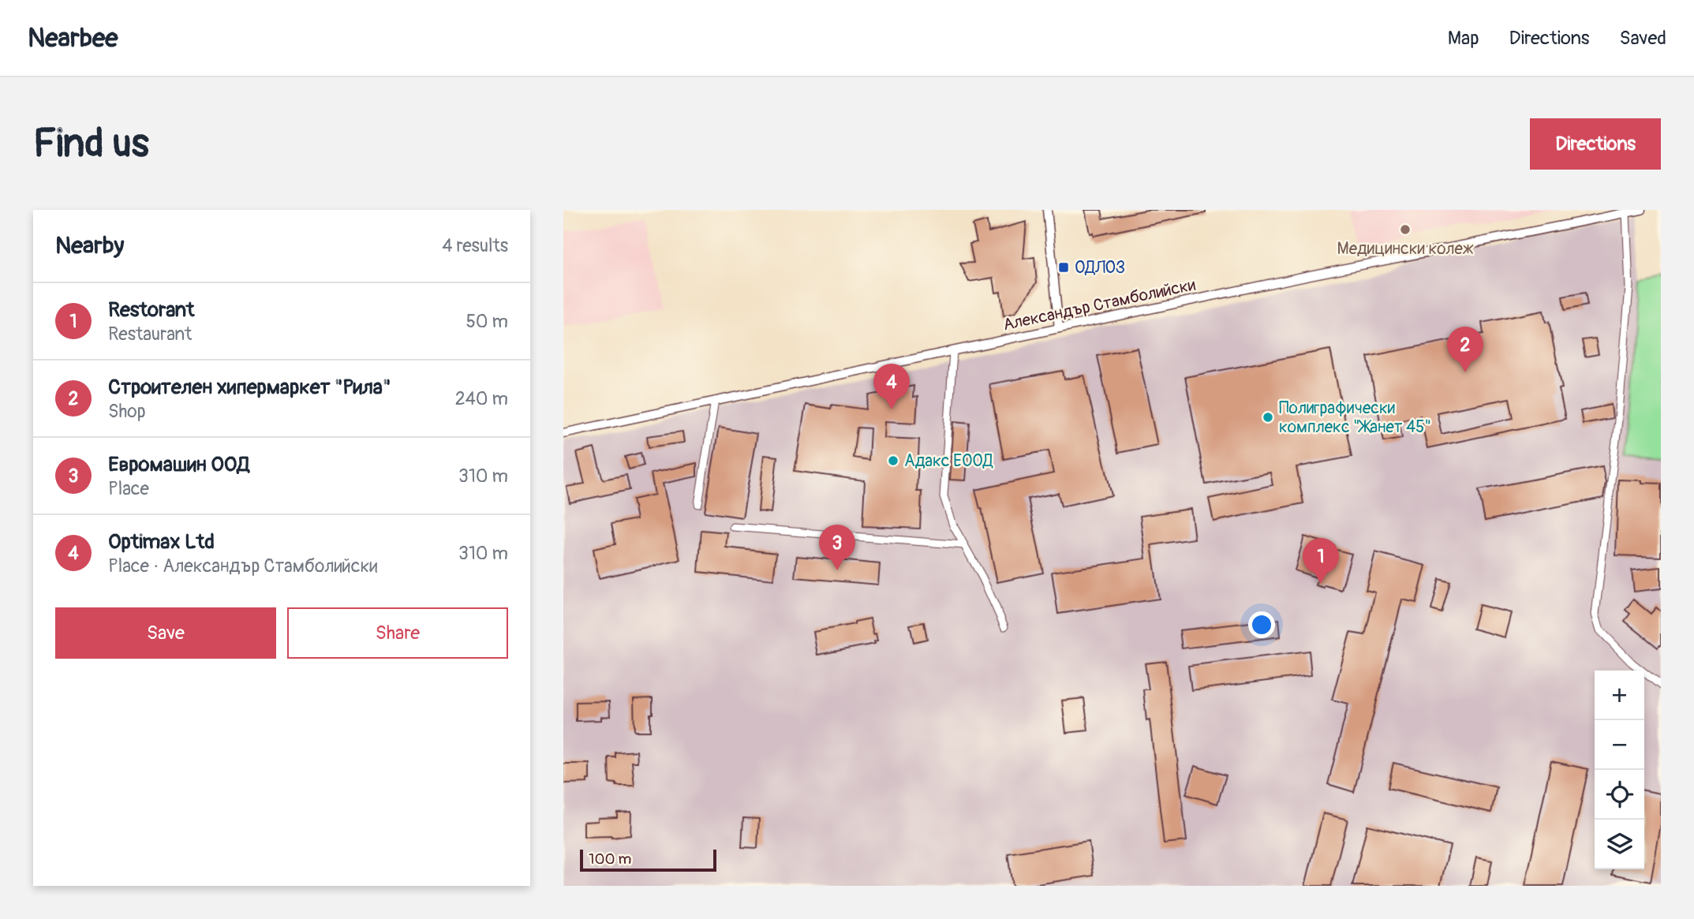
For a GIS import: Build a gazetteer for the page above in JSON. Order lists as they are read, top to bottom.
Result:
{
  "streets": {
    "street": ["Александър Стамболийски"]
  },
  "places": {
    "other": ["Медицински колеж", "Полиграфически комплекс \"Жанет 45\"", "Адакс ЕООД"],
    "transit": ["ОДЛОЗ"]
  },
  "scale_bar": "100 m",
  "page": {
    "header": "Nearbee",
    "nav": ["Map", "Directions", "Saved"],
    "buttons": [
      "Directions",
      ["Save", "Share"]
    ],
    "title": "Find us",
    "heading": ["Nearby", "4 results"],
    "list": [
      {
        "mark": "1",
        "name": "Restorant",
        "note": "Restaurant",
        "value": "50 m"
      },
      {
        "mark": "2",
        "name": "Строителен хипермаркет \"Рила\"",
        "note": "Shop",
        "value": "240 m"
      },
      {
        "mark": "3",
        "name": "Евромашин ООД",
        "note": "Place",
        "value": "310 m"
      },
      {
        "mark": "4",
        "name": "Optimax Ltd",
        "note": "Place · Александър Стамболийски",
        "value": "310 m"
      }
    ],
    "pins": [
      "2",
      "4",
      "3",
      "1"
    ],
    "map_buttons": ["+", "−"],
    "scale": "100 m"
  }
}
